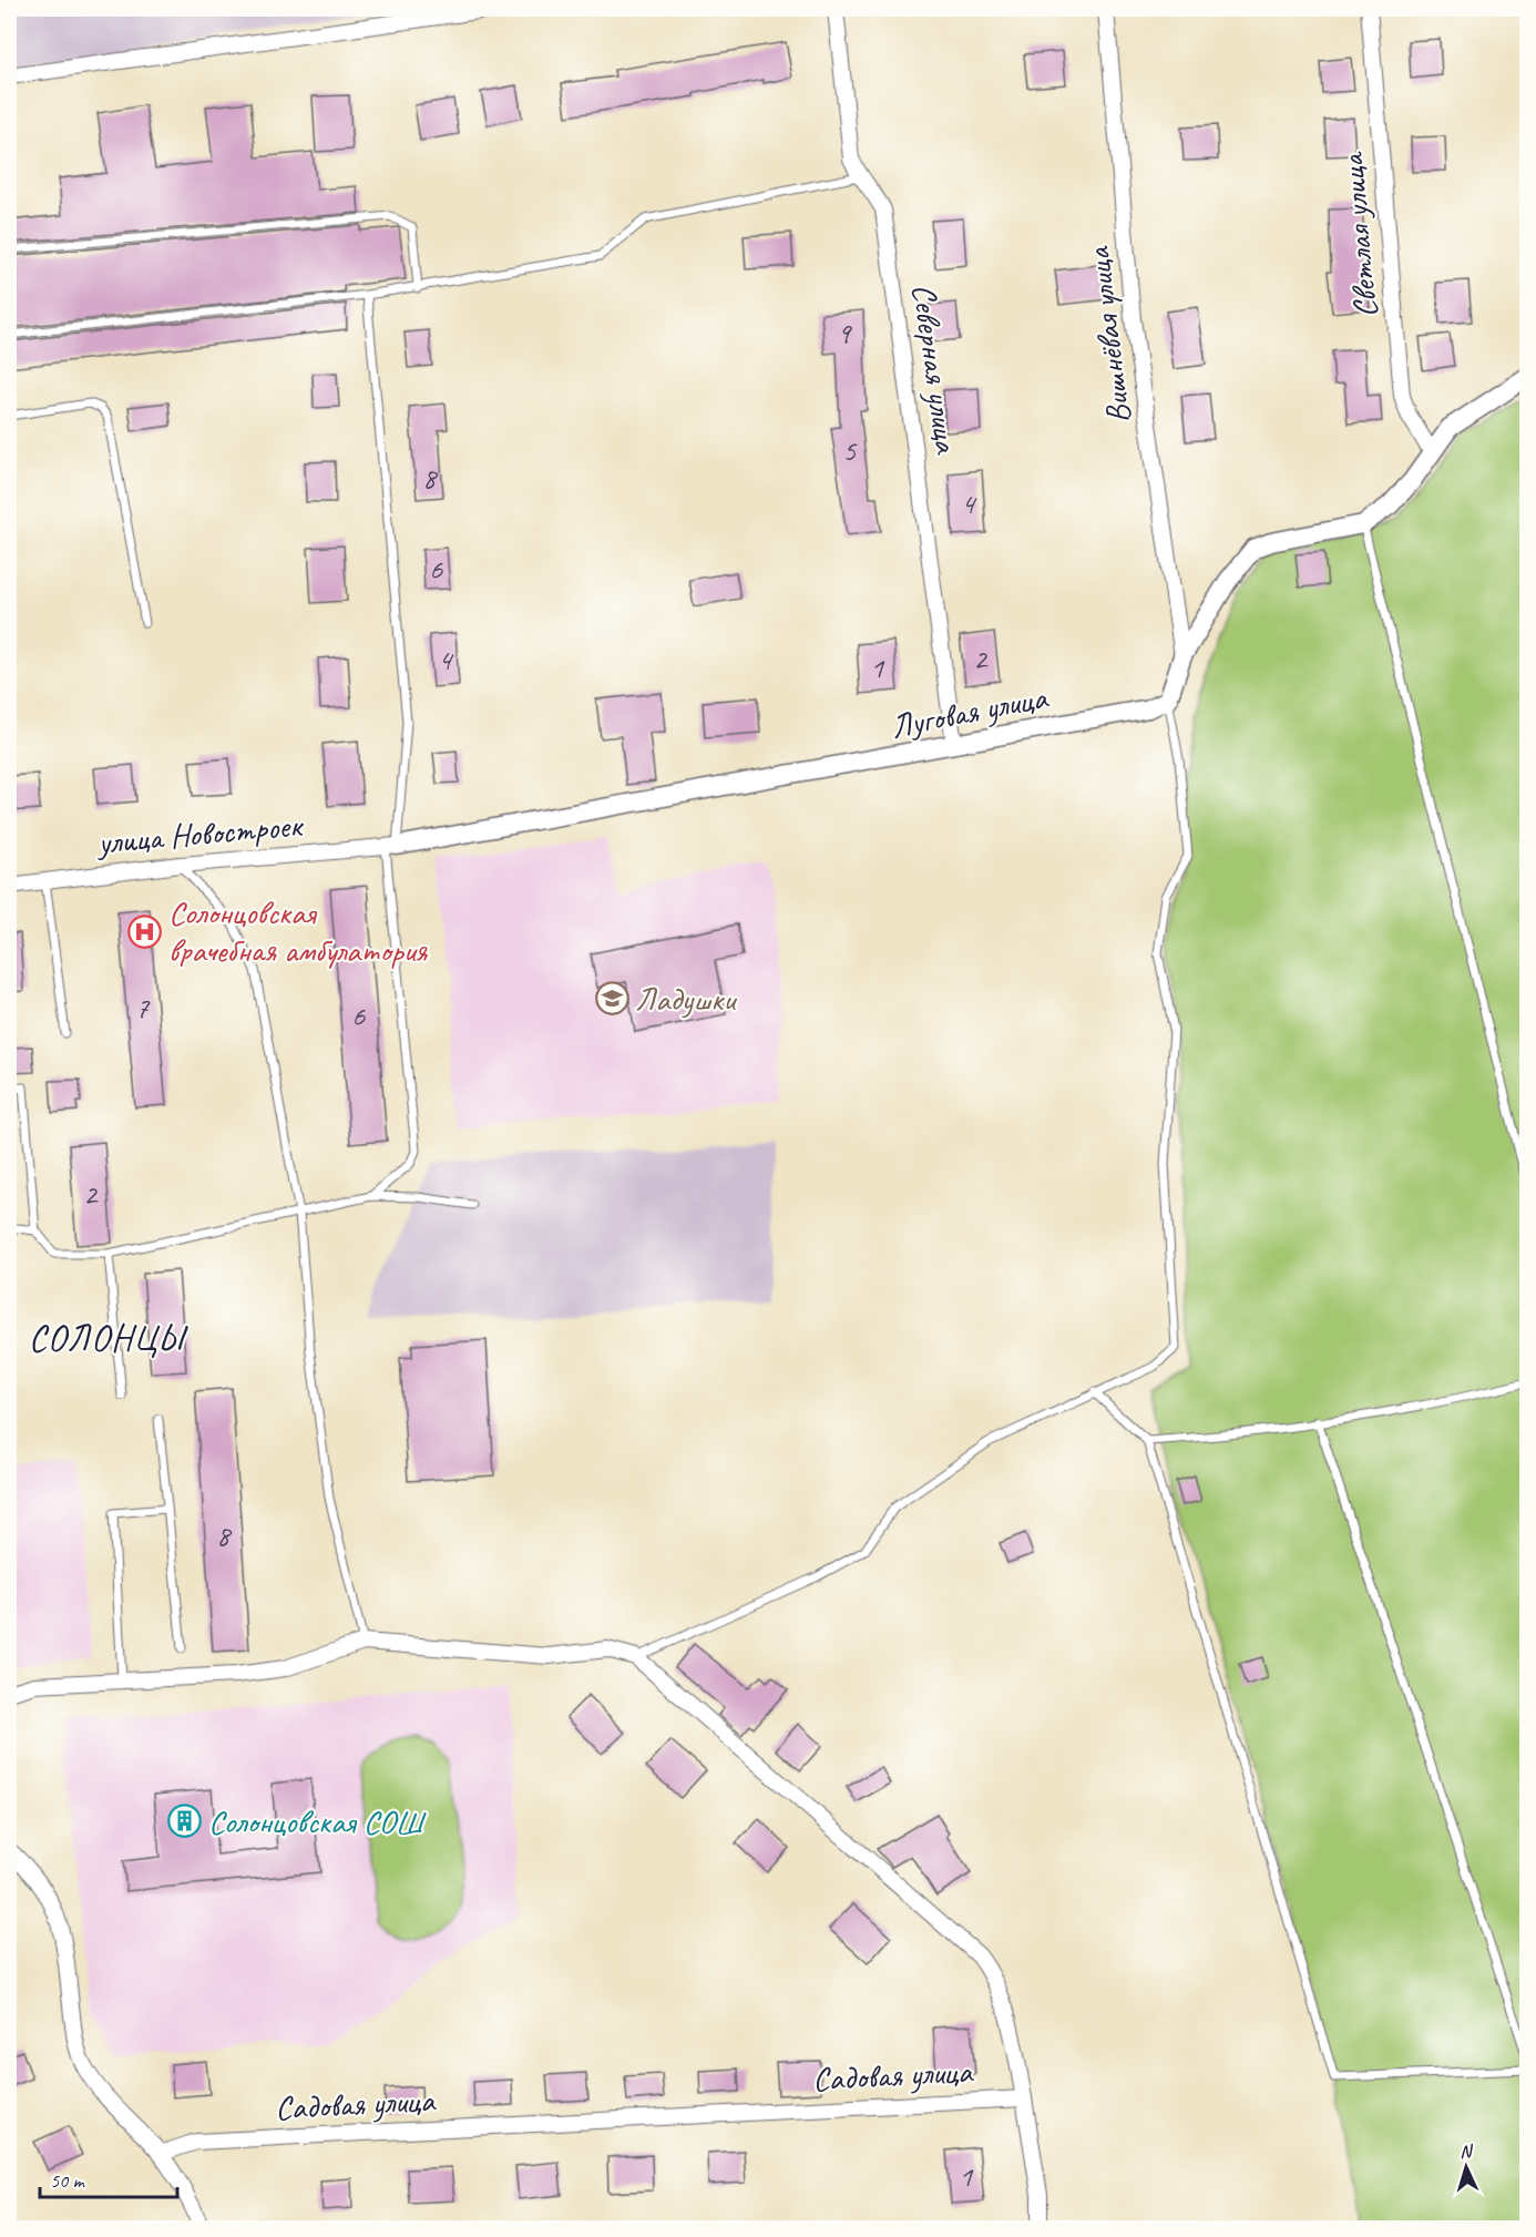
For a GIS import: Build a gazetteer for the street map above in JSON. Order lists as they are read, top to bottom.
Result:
{
  "streets": {
    "street": [
      "Светлая улица",
      "Вишнёвая улица",
      "Северная улица",
      "Луговая улица",
      "улица Новостроек",
      "Садовая улица"
    ]
  },
  "crossings": [
    ["Северная улица", "Луговая улица"],
    ["Луговая улица", "улица Новостроек"]
  ],
  "districts": ["СОЛОНЦЫ"],
  "places": {
    "hospital": ["Солонцовская врачебная амбулатория"],
    "school or university": ["Ладушки"],
    "building": ["Солонцовская СОШ"]
  },
  "house_numbers": [
    "9",
    "5",
    "8",
    "4",
    "6",
    "2",
    "4",
    "1",
    "7",
    "6",
    "2",
    "8",
    "1"
  ],
  "scale_bar": "50 m",
  "north": "top"
}
